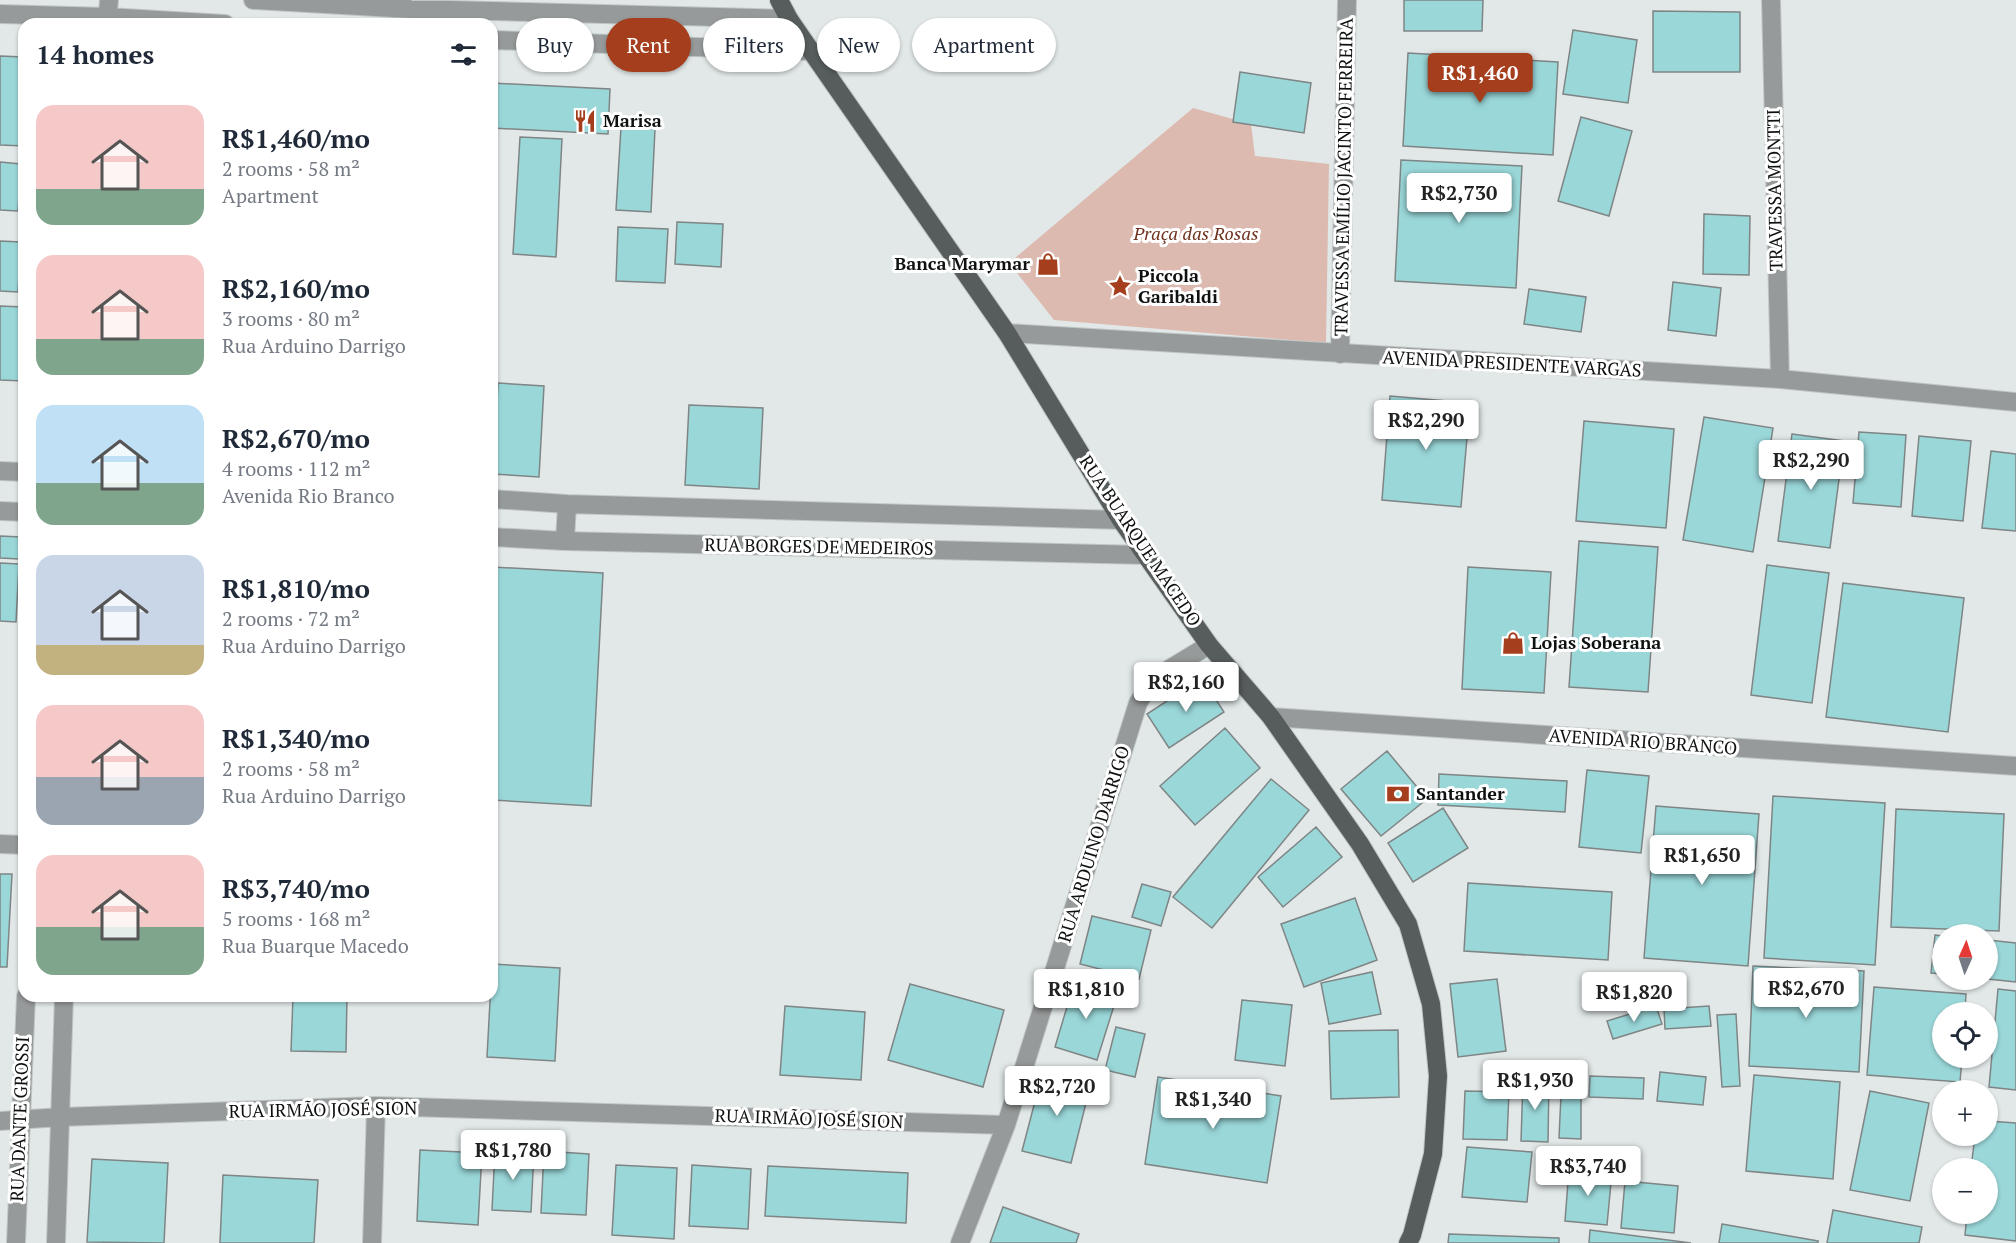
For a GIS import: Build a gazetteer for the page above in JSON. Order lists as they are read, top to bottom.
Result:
{
  "streets": {
    "main road": ["RUA BUARQUE MACEDO"],
    "street": [
      "TRAVESSA EMÍLIO JACINTO FERREIRA",
      "TRAVESSA MONTTI",
      "AVENIDA PRESIDENTE VARGAS",
      "RUA BORGES DE MEDEIROS",
      "AVENIDA RIO BRANCO",
      "RUA ARDUINO DARRIGO",
      "RUA IRMÃO JOSÉ SION",
      "RUA DANTE GROSSI"
    ]
  },
  "crossings": [
    ["TRAVESSA EMÍLIO JACINTO FERREIRA", "AVENIDA PRESIDENTE VARGAS"],
    ["TRAVESSA MONTTI", "AVENIDA PRESIDENTE VARGAS"],
    ["AVENIDA PRESIDENTE VARGAS", "RUA BUARQUE MACEDO"],
    ["RUA BUARQUE MACEDO", "RUA BORGES DE MEDEIROS"],
    ["RUA BUARQUE MACEDO", "AVENIDA RIO BRANCO"],
    ["RUA BUARQUE MACEDO", "RUA ARDUINO DARRIGO"],
    ["RUA ARDUINO DARRIGO", "RUA IRMÃO JOSÉ SION"],
    ["RUA IRMÃO JOSÉ SION", "RUA DANTE GROSSI"]
  ],
  "parks": ["Praça das Rosas"],
  "places": {
    "restaurant": ["Marisa"],
    "shop": ["Banca Marymar", "Lojas Soberana"],
    "place": ["Piccola Garibaldi"],
    "bank": ["Santander"]
  },
  "north": "top",
  "page": {
    "chip": [
      "Buy",
      "Rent",
      "Filters",
      "New",
      "Apartment"
    ],
    "heading": "14 homes",
    "price": [
      "R$1,460",
      "R$2,730",
      "R$2,290",
      "R$2,290",
      "R$2,160",
      "R$1,650",
      "R$2,670",
      "R$1,810",
      "R$1,820",
      "R$1,930",
      "R$2,720",
      "R$1,340",
      "R$1,780",
      "R$3,740"
    ],
    "list": [
      {
        "name": "R$1,460/mo",
        "note": "2 rooms · 58 m² · Apartment"
      },
      {
        "name": "R$2,160/mo",
        "note": "3 rooms · 80 m² · Rua Arduino Darrigo"
      },
      {
        "name": "R$2,670/mo",
        "note": "4 rooms · 112 m² · Avenida Rio Branco"
      },
      {
        "name": "R$1,810/mo",
        "note": "2 rooms · 72 m² · Rua Arduino Darrigo"
      },
      {
        "name": "R$1,340/mo",
        "note": "2 rooms · 58 m² · Rua Arduino Darrigo"
      },
      {
        "name": "R$3,740/mo",
        "note": "5 rooms · 168 m² · Rua Buarque Macedo"
      }
    ],
    "map_buttons": ["+", "−"]
  }
}
